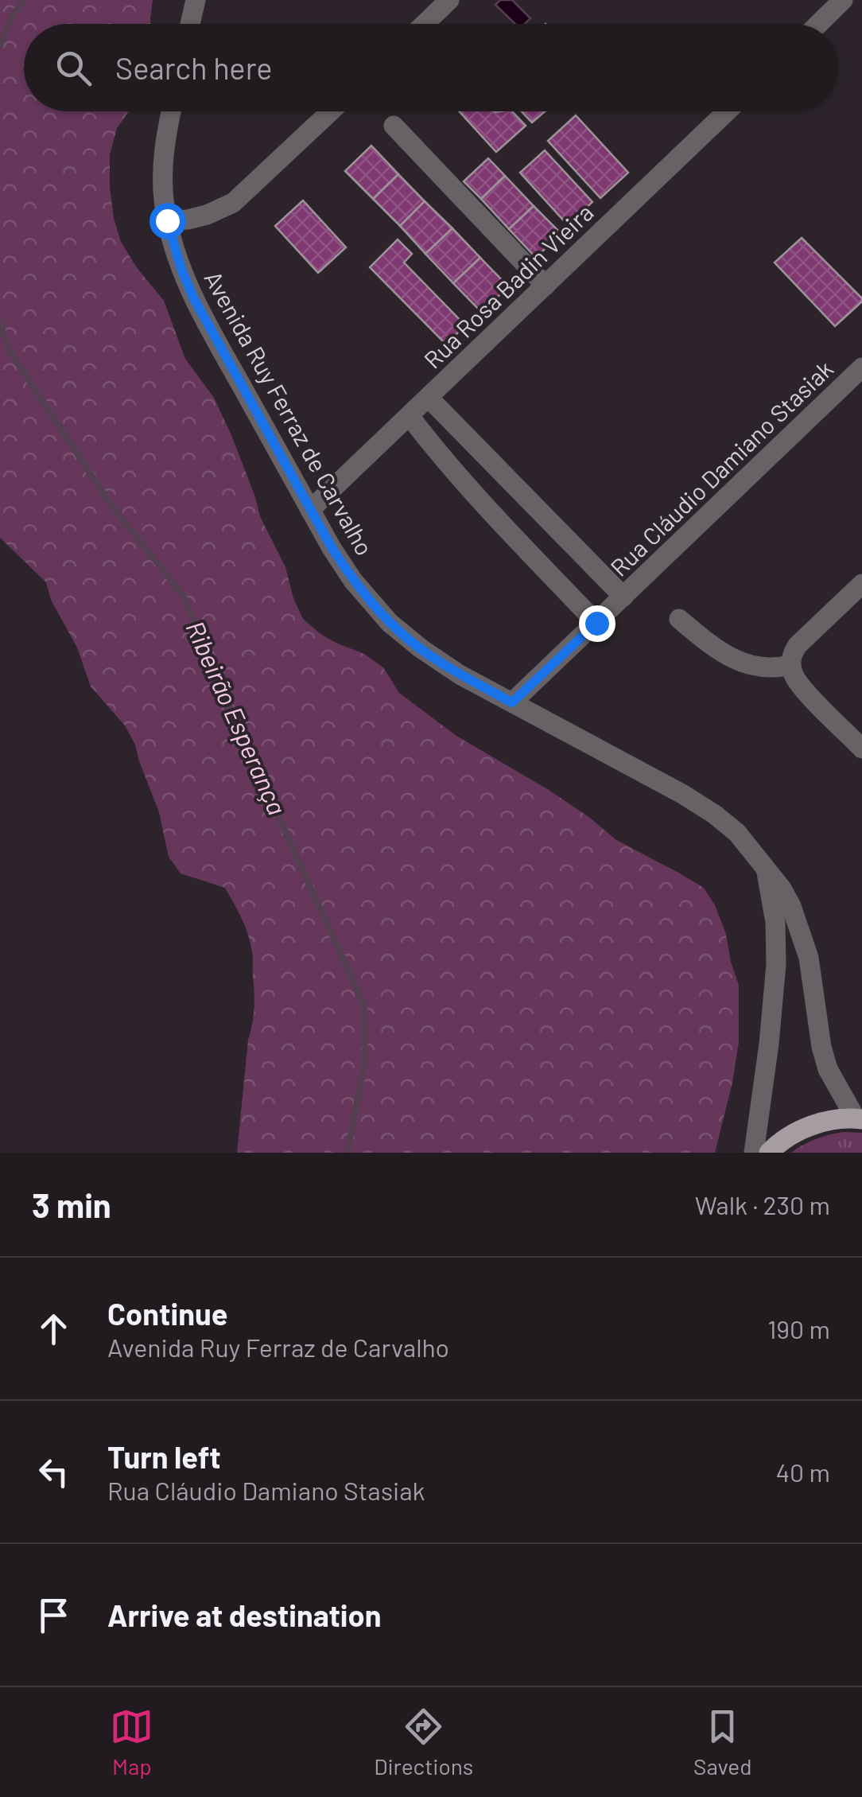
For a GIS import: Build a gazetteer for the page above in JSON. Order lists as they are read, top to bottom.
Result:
{
  "streets": {
    "street": ["Rua Rosa Badin Vieira", "Avenida Ruy Ferraz de Carvalho", "Rua Cláudio Damiano Stasiak"]
  },
  "crossings": [
    ["Rua Rosa Badin Vieira", "Avenida Ruy Ferraz de Carvalho"],
    ["Avenida Ruy Ferraz de Carvalho", "Rua Cláudio Damiano Stasiak"]
  ],
  "water": ["Ribeirão Esperança"],
  "page": {
    "search": "Search here",
    "heading": ["3 min", "Walk · 230 m"],
    "list": [
      ["Continue", "Avenida Ruy Ferraz de Carvalho", "190 m"],
      ["Turn left", "Rua Cláudio Damiano Stasiak", "40 m"],
      "Arrive at destination"
    ],
    "nav": ["Map", "Directions", "Saved"]
  }
}
